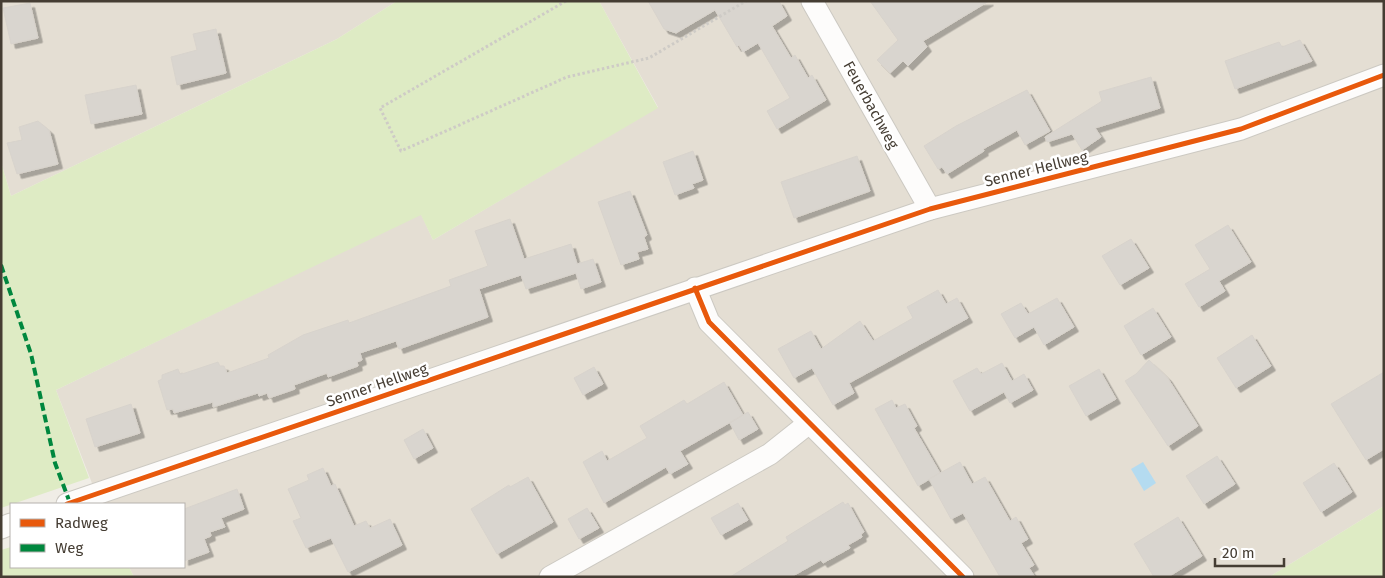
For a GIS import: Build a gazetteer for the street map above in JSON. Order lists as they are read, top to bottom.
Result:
{
  "streets": {
    "street": ["Feuerbachweg", "Senner Hellweg"]
  },
  "crossings": [
    ["Feuerbachweg", "Senner Hellweg"]
  ],
  "legend": ["Radweg", "Weg"],
  "scale_bar": "20 m"
}
